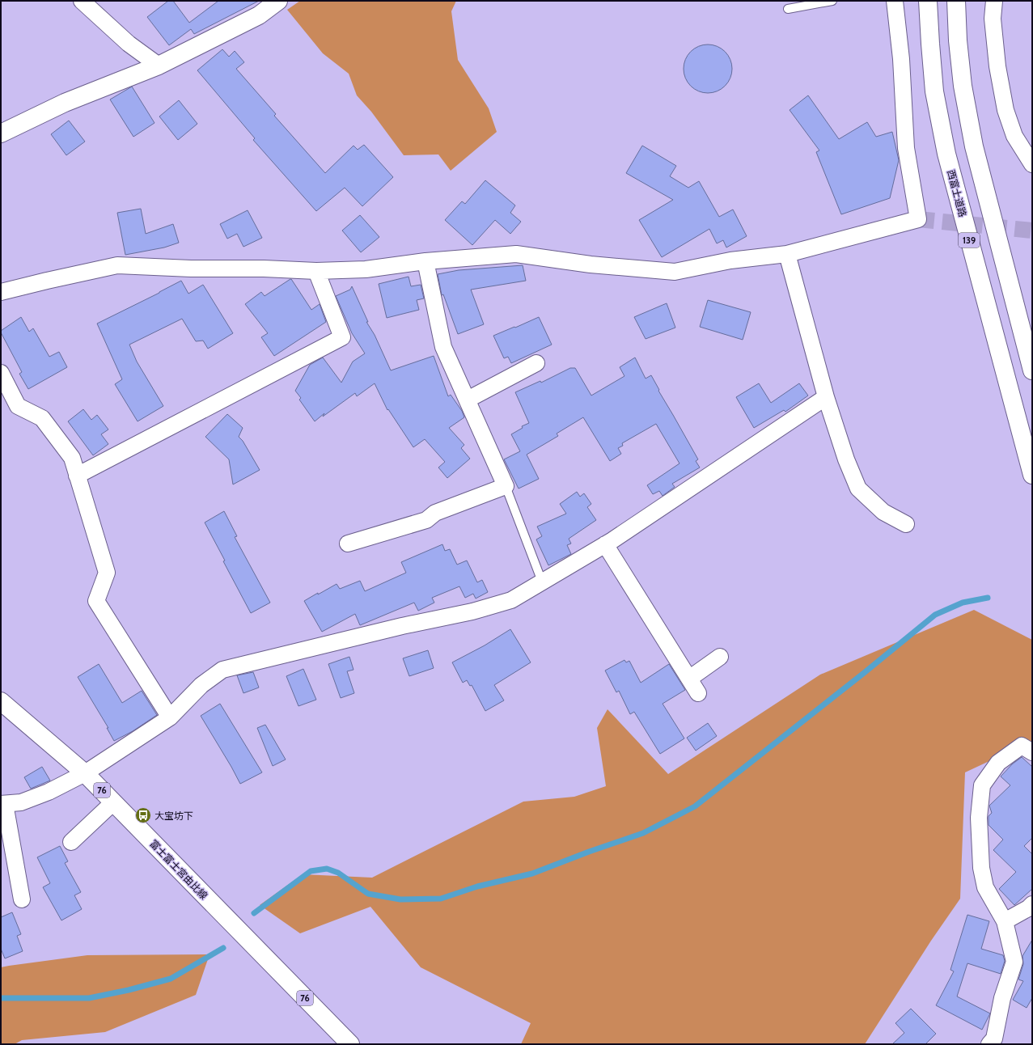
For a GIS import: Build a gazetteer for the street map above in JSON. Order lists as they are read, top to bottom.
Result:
{
  "streets": {
    "main road": [
      "西富士道路",
      "139",
      "76",
      "富士富士宮由比線"
    ]
  },
  "places": {
    "bus stop": ["大宝坊下"]
  }
}
